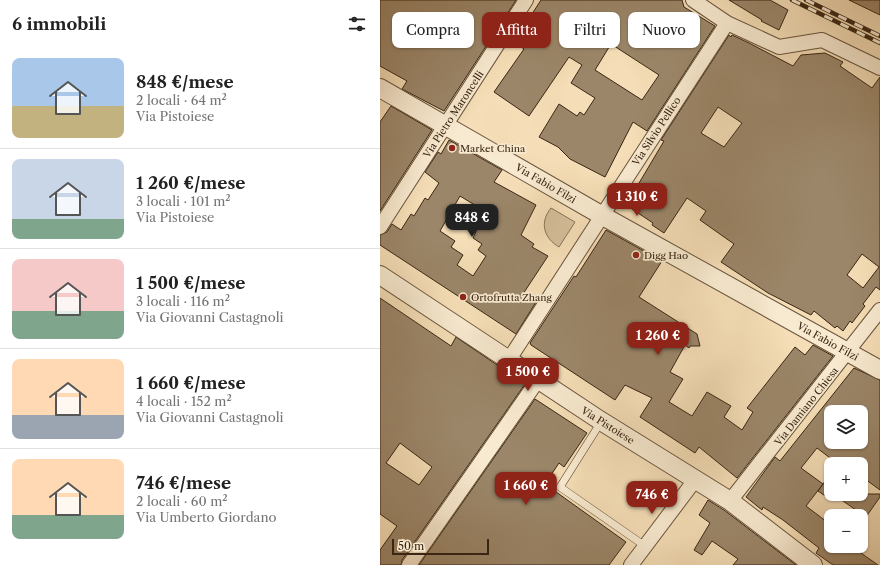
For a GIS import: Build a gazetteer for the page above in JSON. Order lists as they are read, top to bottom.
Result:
{
  "streets": {
    "street": [
      "Via Pietro Maroncelli",
      "Via Silvio Pellico",
      "Via Fabio Filzi",
      "Via Damiano Chiesa",
      "Via Pistoiese"
    ]
  },
  "crossings": [
    ["Via Pietro Maroncelli", "Via Fabio Filzi"],
    ["Via Silvio Pellico", "Via Fabio Filzi"],
    ["Via Silvio Pellico", "Via Pistoiese"],
    ["Via Fabio Filzi", "Via Damiano Chiesa"],
    ["Via Damiano Chiesa", "Via Pistoiese"]
  ],
  "places": ["Market China", "Digg Hao", "Ortofrutta Zhang"],
  "scale_bar": "50 m",
  "page": {
    "heading": "6 immobili",
    "chip": [
      "Compra",
      "Affitta",
      "Filtri",
      "Nuovo"
    ],
    "list": [
      {
        "name": "848 €/mese",
        "note": "2 locali · 64 m² · Via Pistoiese"
      },
      {
        "name": "1 260 €/mese",
        "note": "3 locali · 101 m² · Via Pistoiese"
      },
      {
        "name": "1 500 €/mese",
        "note": "3 locali · 116 m² · Via Giovanni Castagnoli"
      },
      {
        "name": "1 660 €/mese",
        "note": "4 locali · 152 m² · Via Giovanni Castagnoli"
      },
      {
        "name": "746 €/mese",
        "note": "2 locali · 60 m² · Via Umberto Giordano"
      }
    ],
    "price": [
      "1 310 €",
      "848 €",
      "1 260 €",
      "1 500 €",
      "1 660 €",
      "746 €"
    ],
    "map_buttons": ["+", "−"],
    "scale": "50 m"
  }
}
